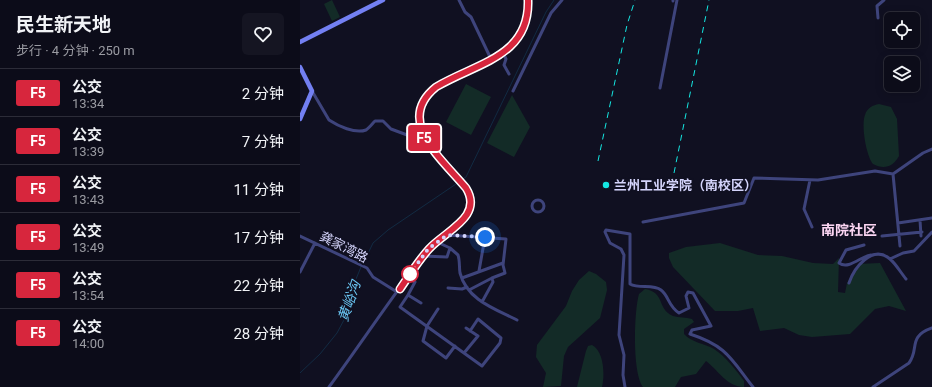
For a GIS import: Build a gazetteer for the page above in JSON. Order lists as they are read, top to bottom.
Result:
{
  "streets": {
    "street": ["龚家湾路"]
  },
  "districts": ["南院社区"],
  "water": ["黄峪沟"],
  "places": ["兰州工业学院（南校区）"],
  "lines": ["bus line F5"],
  "page": {
    "heading": ["民生新天地", "步行 · 4 分钟 · 250 m"],
    "on_map": "F5",
    "list": [
      {
        "mark": "F5",
        "name": "公交",
        "note": "13:34",
        "value": "2 分钟"
      },
      {
        "mark": "F5",
        "name": "公交",
        "note": "13:39",
        "value": "7 分钟"
      },
      {
        "mark": "F5",
        "name": "公交",
        "note": "13:43",
        "value": "11 分钟"
      },
      {
        "mark": "F5",
        "name": "公交",
        "note": "13:49",
        "value": "17 分钟"
      },
      {
        "mark": "F5",
        "name": "公交",
        "note": "13:54",
        "value": "22 分钟"
      },
      {
        "mark": "F5",
        "name": "公交",
        "note": "14:00",
        "value": "28 分钟"
      }
    ]
  }
}
